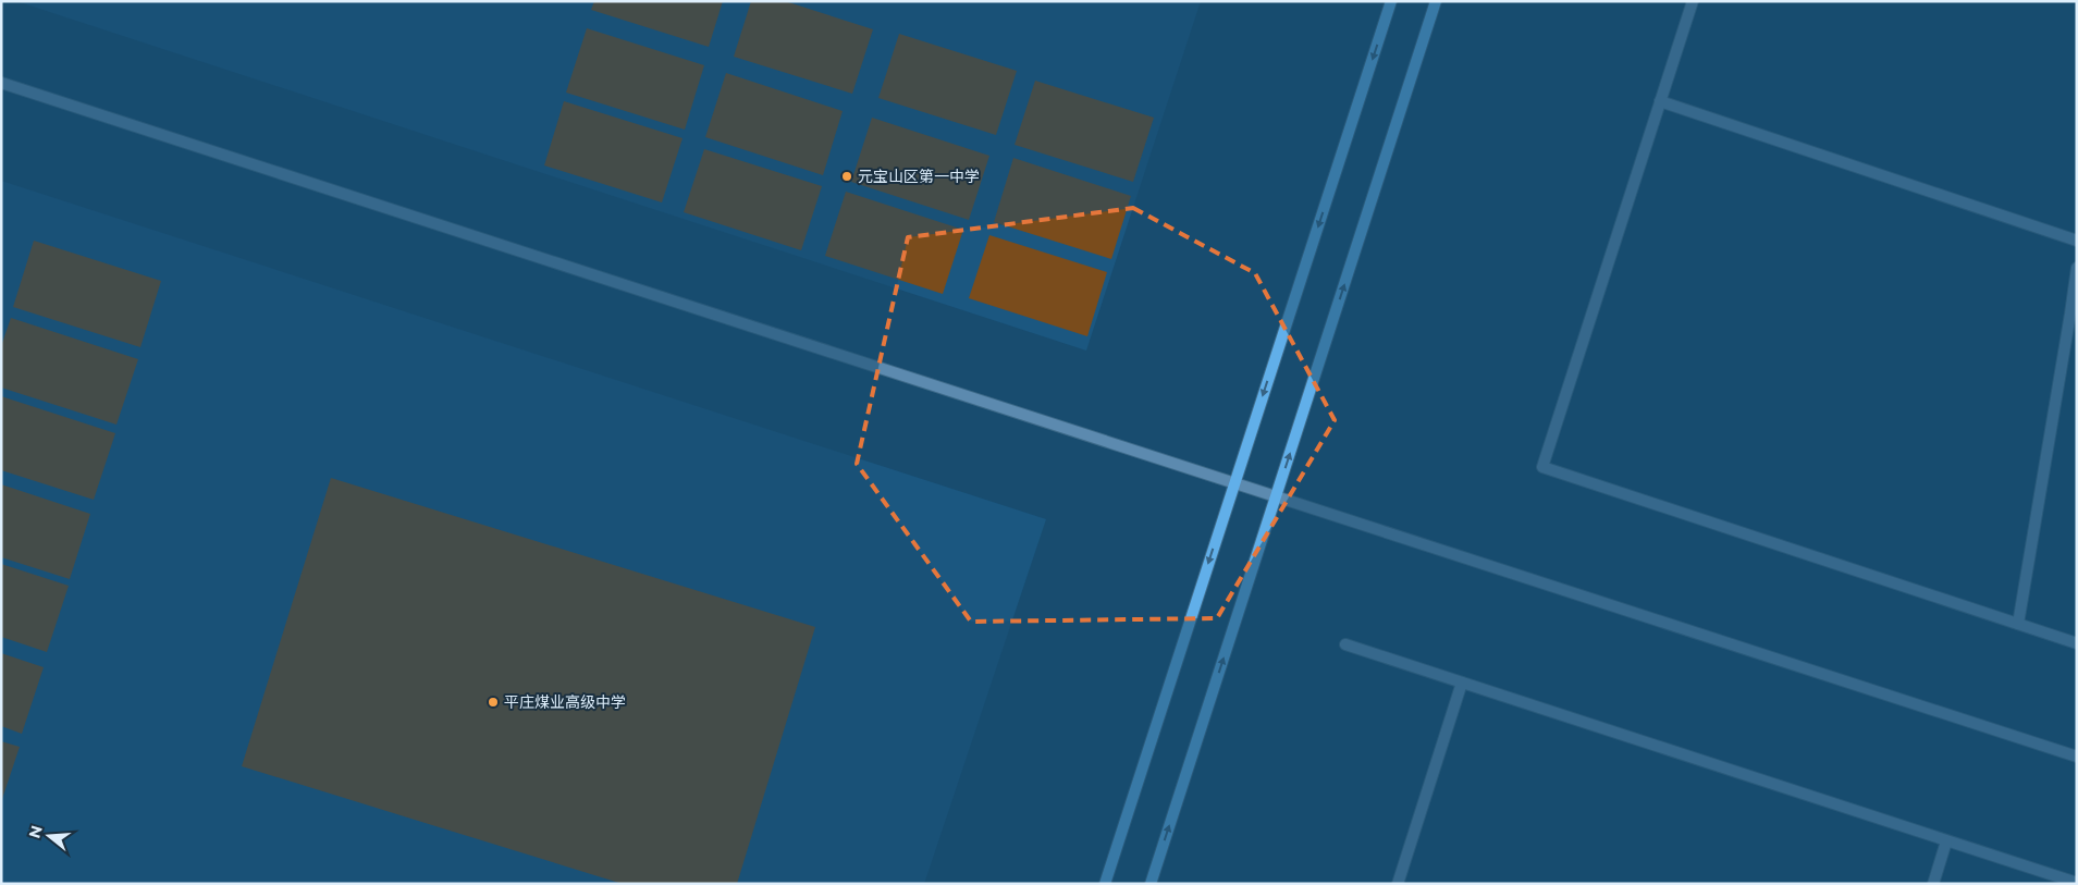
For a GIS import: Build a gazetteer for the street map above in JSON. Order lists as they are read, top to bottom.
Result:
{
  "places": ["元宝山区第一中学", "平庄煤业高级中学"],
  "north": "left"
}
